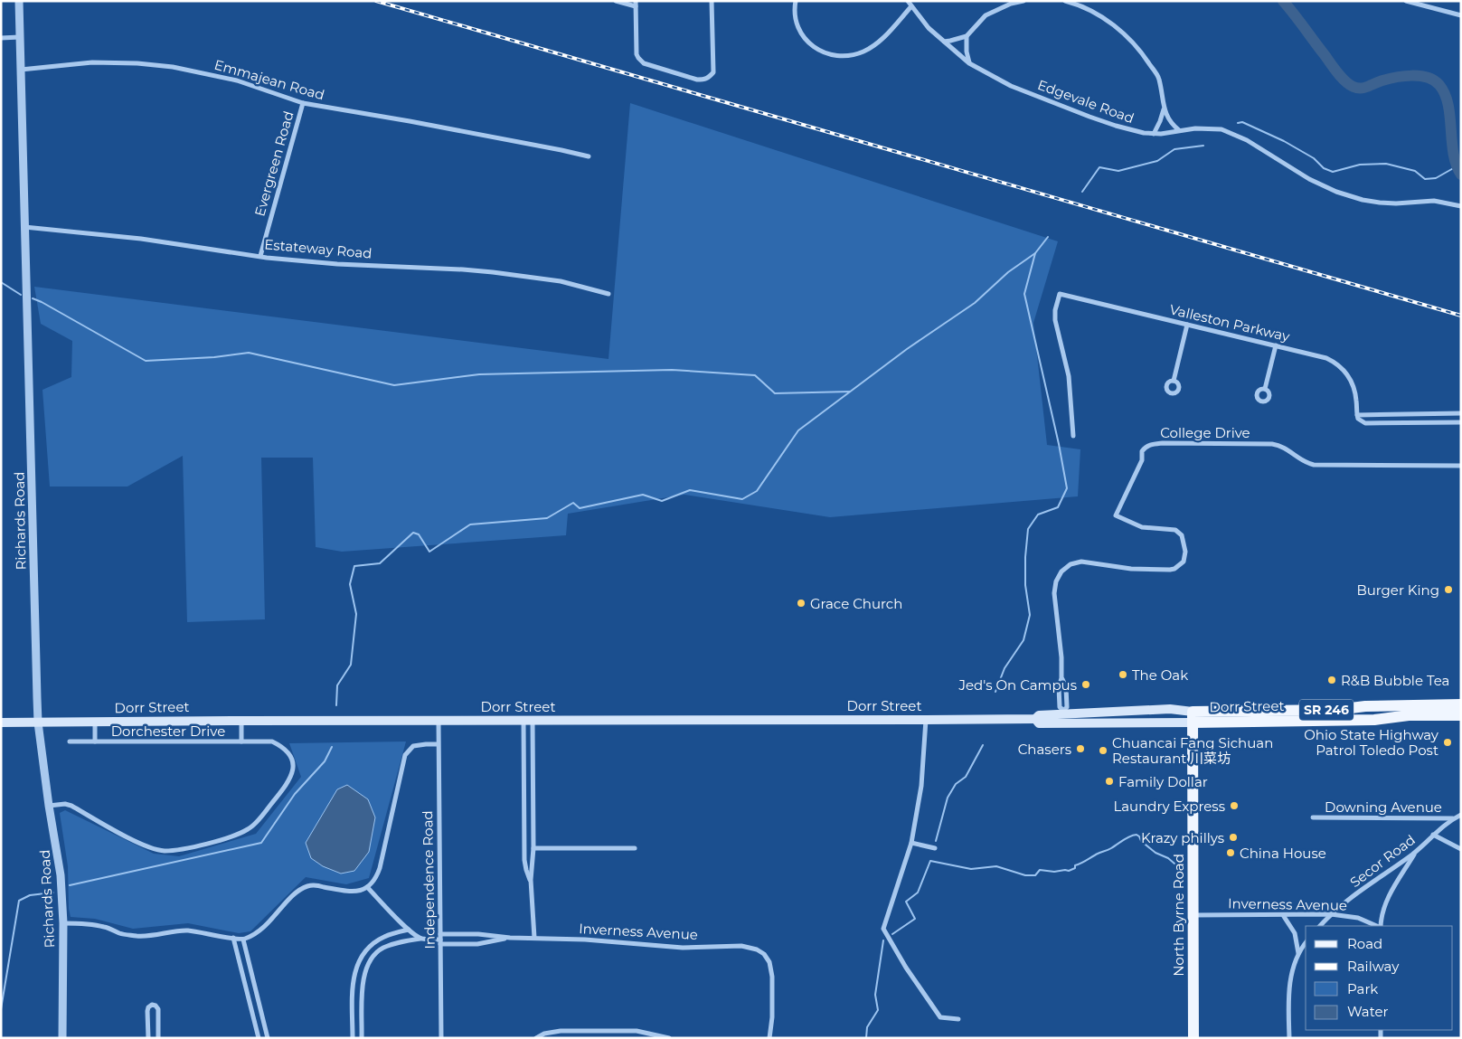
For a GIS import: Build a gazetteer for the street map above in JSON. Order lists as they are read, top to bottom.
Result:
{
  "streets": {
    "main road": ["Dorr Street", "SR 246", "North Byrne Road"],
    "street": [
      "Emmajean Road",
      "Edgevale Road",
      "Evergreen Road",
      "Estateway Road",
      "Valleston Parkway",
      "College Drive",
      "Richards Road",
      "Dorchester Drive",
      "Downing Avenue",
      "Secor Road",
      "Independence Road",
      "Inverness Avenue"
    ]
  },
  "crossings": [
    ["Emmajean Road", "Evergreen Road"],
    ["Emmajean Road", "Richards Road"],
    ["Evergreen Road", "Estateway Road"],
    ["Estateway Road", "Richards Road"],
    ["College Drive", "Dorr Street"],
    ["Richards Road", "Dorr Street"],
    ["Richards Road", "Dorchester Drive"],
    ["Dorr Street", "Dorchester Drive"],
    ["Dorr Street", "Independence Road"],
    ["Dorr Street", "North Byrne Road"],
    ["Downing Avenue", "Secor Road"],
    ["Secor Road", "Inverness Avenue"],
    ["Independence Road", "Inverness Avenue"],
    ["Inverness Avenue", "North Byrne Road"]
  ],
  "places": [
    "Burger King",
    "Grace Church",
    "The Oak",
    "R&B Bubble Tea",
    "Jed's On Campus",
    "Ohio State Highway Patrol Toledo Post",
    "Chasers",
    "Chuancai Fang Sichuan Restaurant 川菜坊",
    "Family Dollar",
    "Laundry Express",
    "Krazy phillys",
    "China House"
  ],
  "legend": [
    "Road",
    "Railway",
    "Park",
    "Water"
  ]
}
